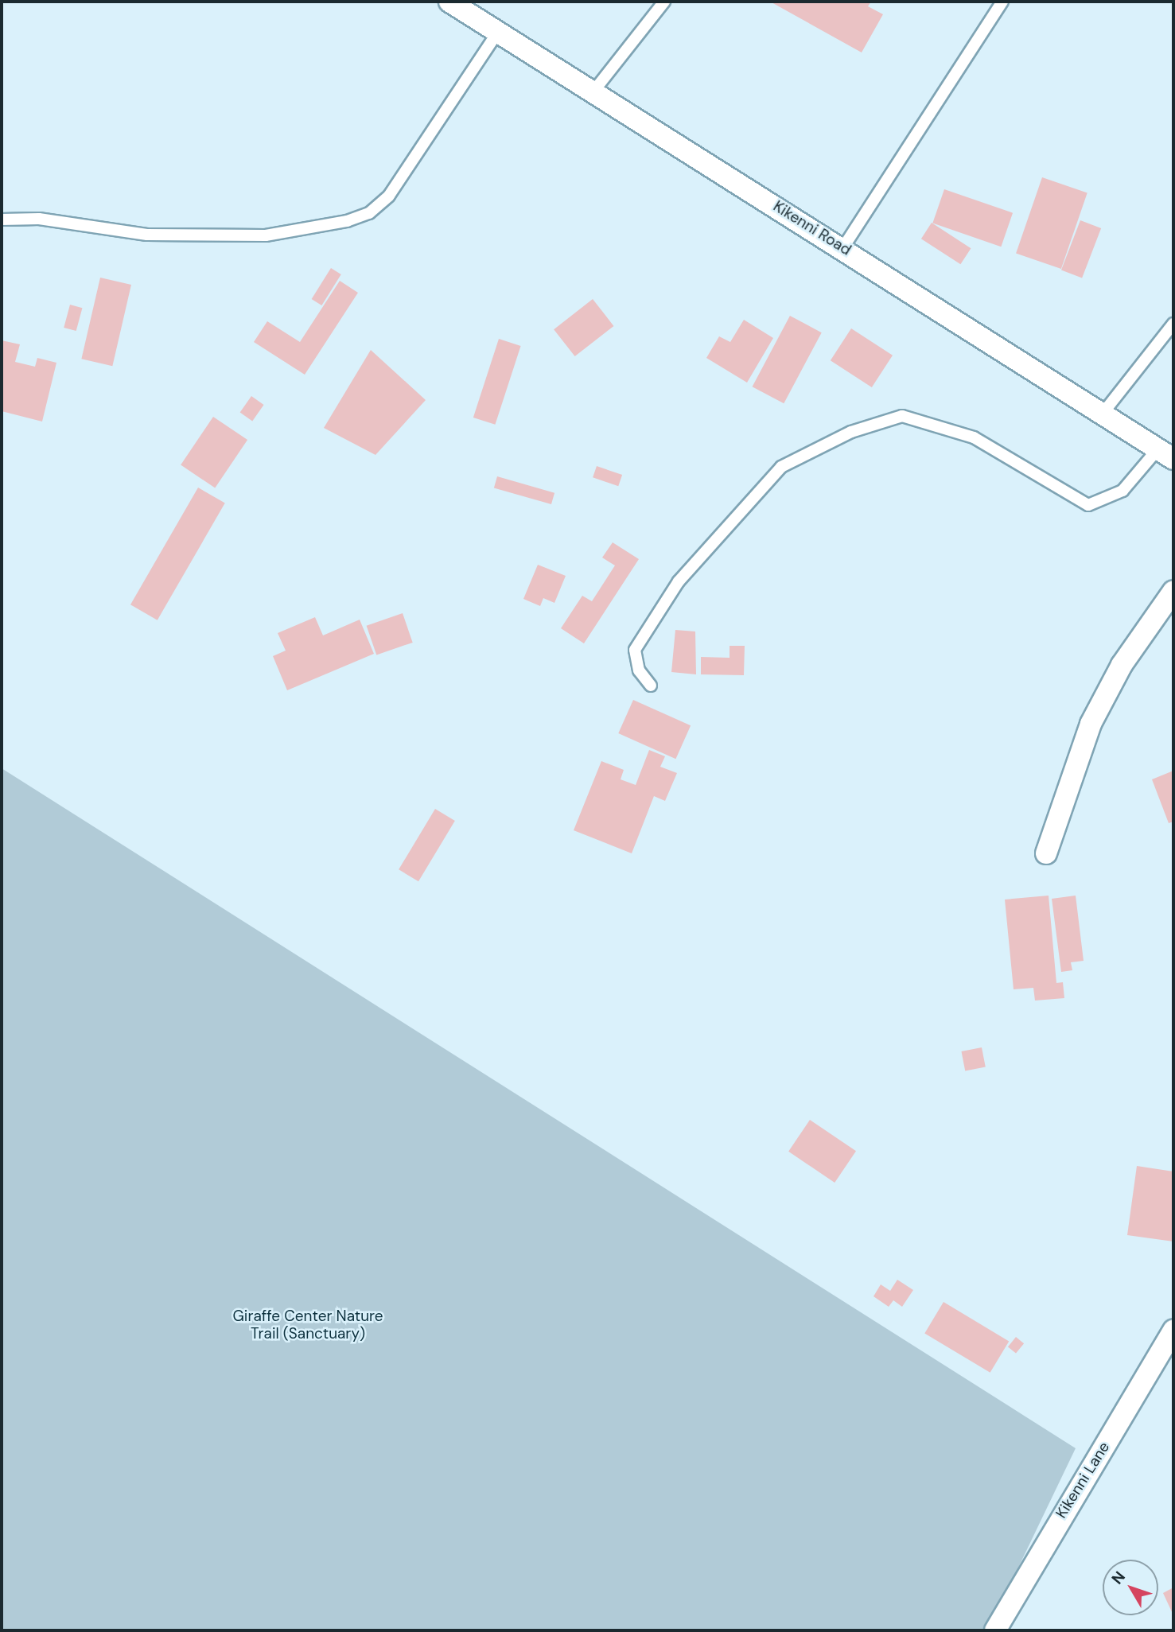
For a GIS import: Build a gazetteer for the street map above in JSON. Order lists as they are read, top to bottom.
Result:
{
  "streets": {
    "street": ["Kikenni Road", "Kikenni Lane"]
  },
  "parks": ["Giraffe Center Nature Trail (Sanctuary)"],
  "north": "top left"
}
